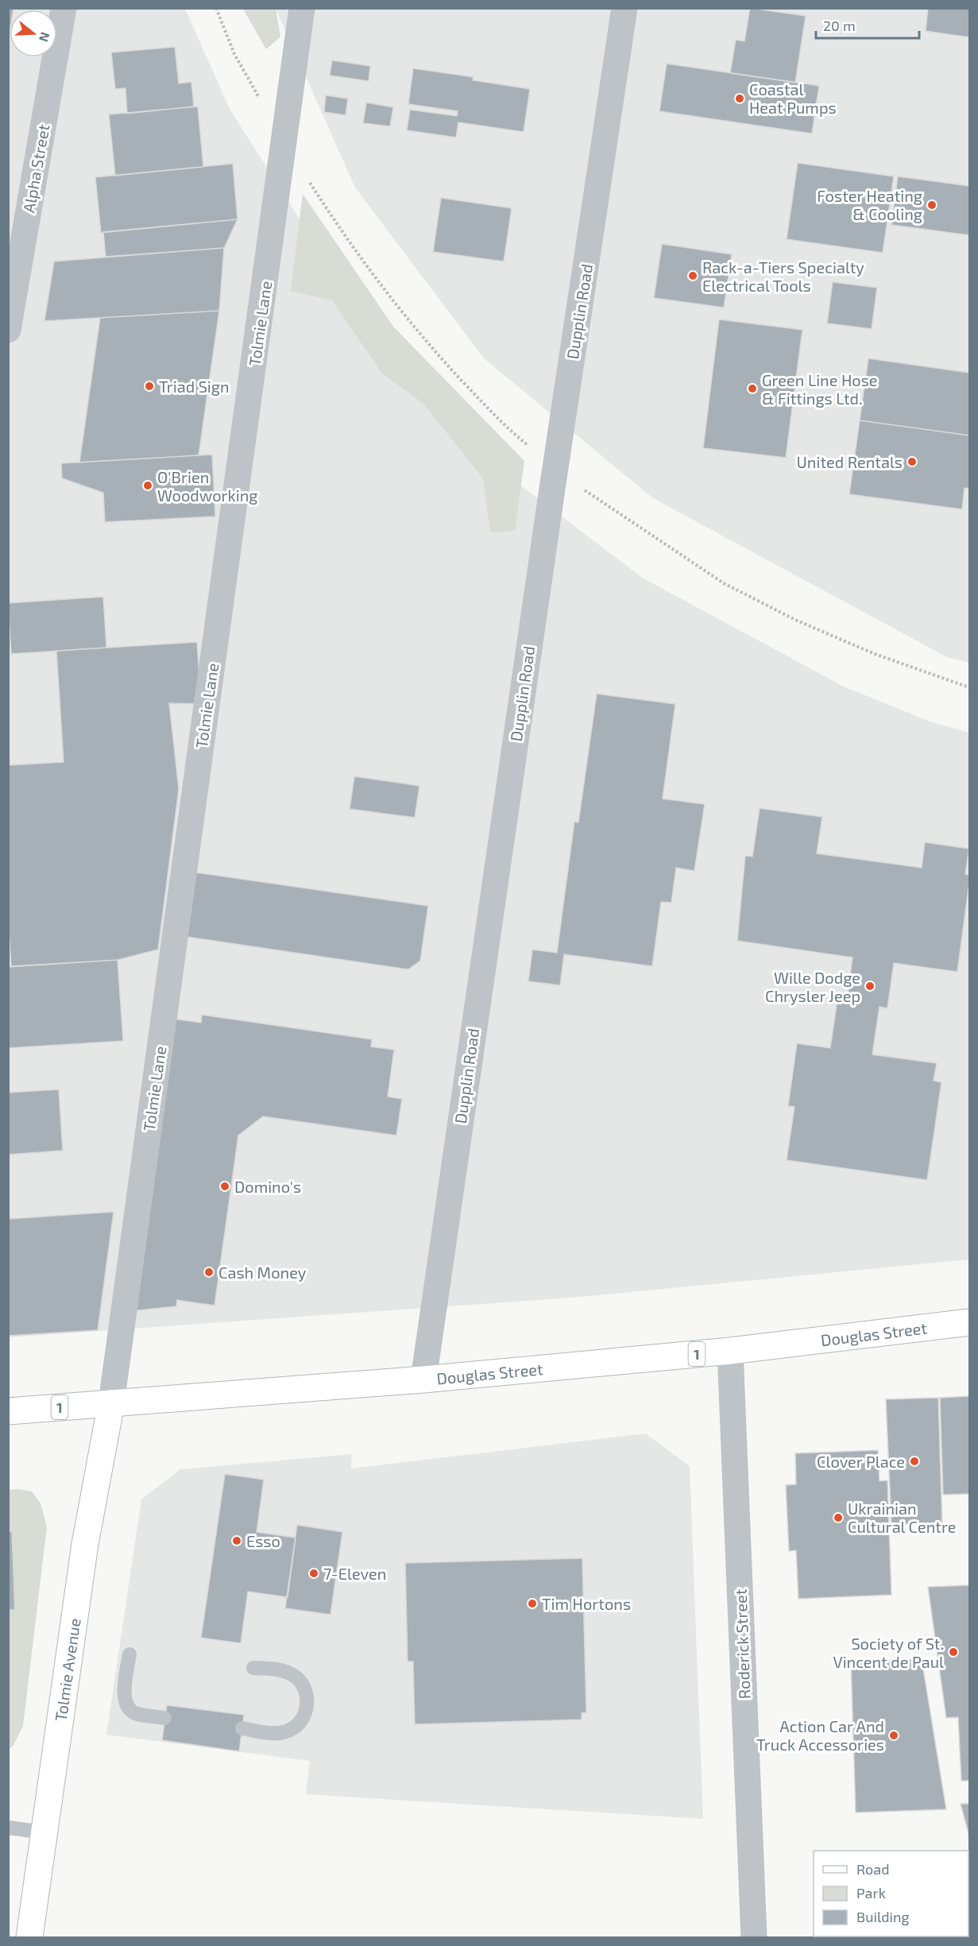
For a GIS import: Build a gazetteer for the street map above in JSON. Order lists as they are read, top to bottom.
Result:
{
  "streets": {
    "main road": ["Douglas Street", "1", "Tolmie Avenue"],
    "street": [
      "Alpha Street",
      "Dupplin Road",
      "Tolmie Lane",
      "Roderick Street"
    ]
  },
  "crossings": [
    ["Dupplin Road", "Douglas Street"],
    ["Tolmie Lane", "Douglas Street"],
    ["Tolmie Lane", "Tolmie Avenue"],
    ["Douglas Street", "Roderick Street"],
    ["Douglas Street", "Tolmie Avenue"]
  ],
  "places": [
    "Coastal Heat Pumps",
    "Foster Heating & Cooling",
    "Rack-a-Tiers Specialty Electrical Tools",
    "Triad Sign",
    "Green Line Hose & Fittings Ltd.",
    "United Rentals",
    "O'Brien Woodworking",
    "Wille Dodge Chrysler Jeep",
    "Domino's",
    "Cash Money",
    "Clover Place",
    "Ukrainian Cultural Centre",
    "Esso",
    "7-Eleven",
    "Tim Hortons",
    "Society of St. Vincent de Paul",
    "Action Car And Truck Accessories"
  ],
  "legend": ["Road", "Park", "Building"],
  "scale_bar": "20 m",
  "north": "right"
}
